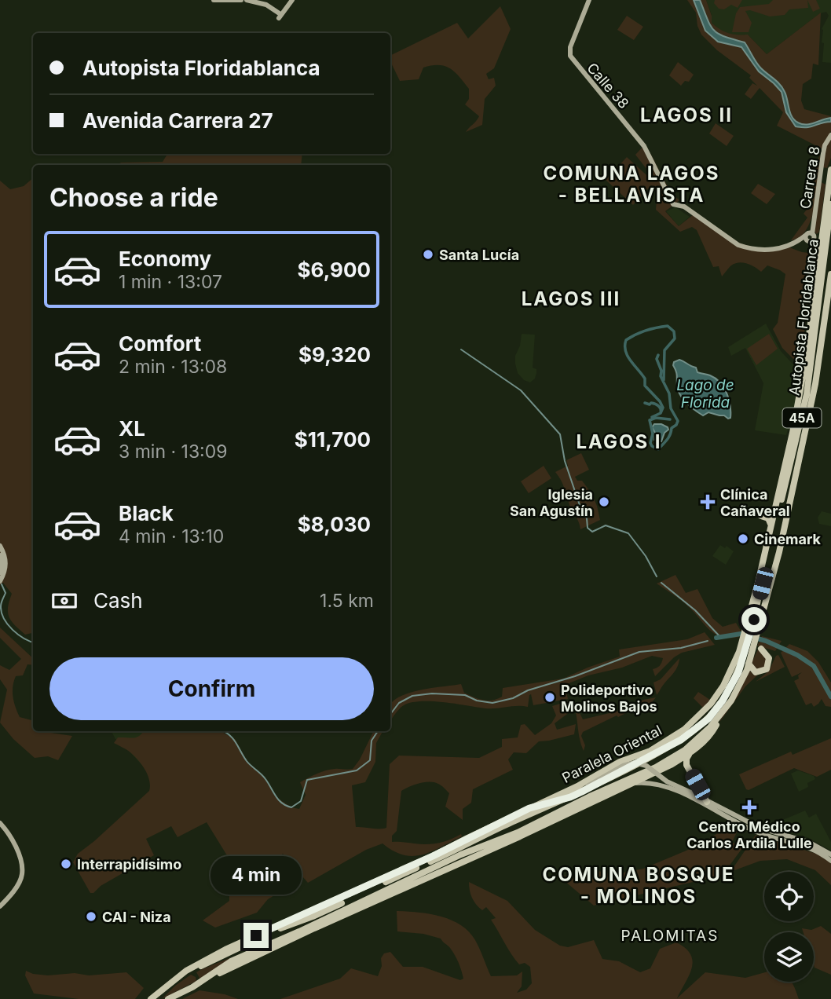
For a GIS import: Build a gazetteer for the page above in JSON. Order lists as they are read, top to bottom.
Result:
{
  "streets": {
    "highway": ["Autopista Floridablanca", "45A", "Paralela Oriental"],
    "main road": ["Calle 38", "Carrera 8"]
  },
  "crossings": [
    ["Calle 38", "Carrera 8"],
    ["Autopista Floridablanca", "Paralela Oriental"]
  ],
  "districts": [
    "LAGOS II",
    "COMUNA LAGOS - BELLAVISTA",
    "LAGOS III",
    "LAGOS I",
    "COMUNA BOSQUE - MOLINOS",
    "PALOMITAS"
  ],
  "water": ["Lago de Florida"],
  "places": {
    "other": [
      "Santa Lucía",
      "Iglesia San Agustín",
      "Cinemark",
      "Polideportivo Molinos Bajos",
      "Interrapidísimo",
      "CAI - Niza"
    ],
    "health": ["Clínica Cañaveral", "Centro Médico Carlos Ardila Lulle"]
  },
  "page": {
    "banner": ["Autopista Floridablanca", "Avenida Carrera 27"],
    "heading": "Choose a ride",
    "list": [
      {
        "name": "Economy",
        "note": "1 min · 13:07",
        "value": "$6,900"
      },
      {
        "name": "Comfort",
        "note": "2 min · 13:08",
        "value": "$9,320"
      },
      {
        "name": "XL",
        "note": "3 min · 13:09",
        "value": "$11,700"
      },
      {
        "name": "Black",
        "note": "4 min · 13:10",
        "value": "$8,030"
      }
    ],
    "pay": ["Cash", "1.5 km"],
    "buttons": "Confirm",
    "bubble": "4 min"
  }
}
